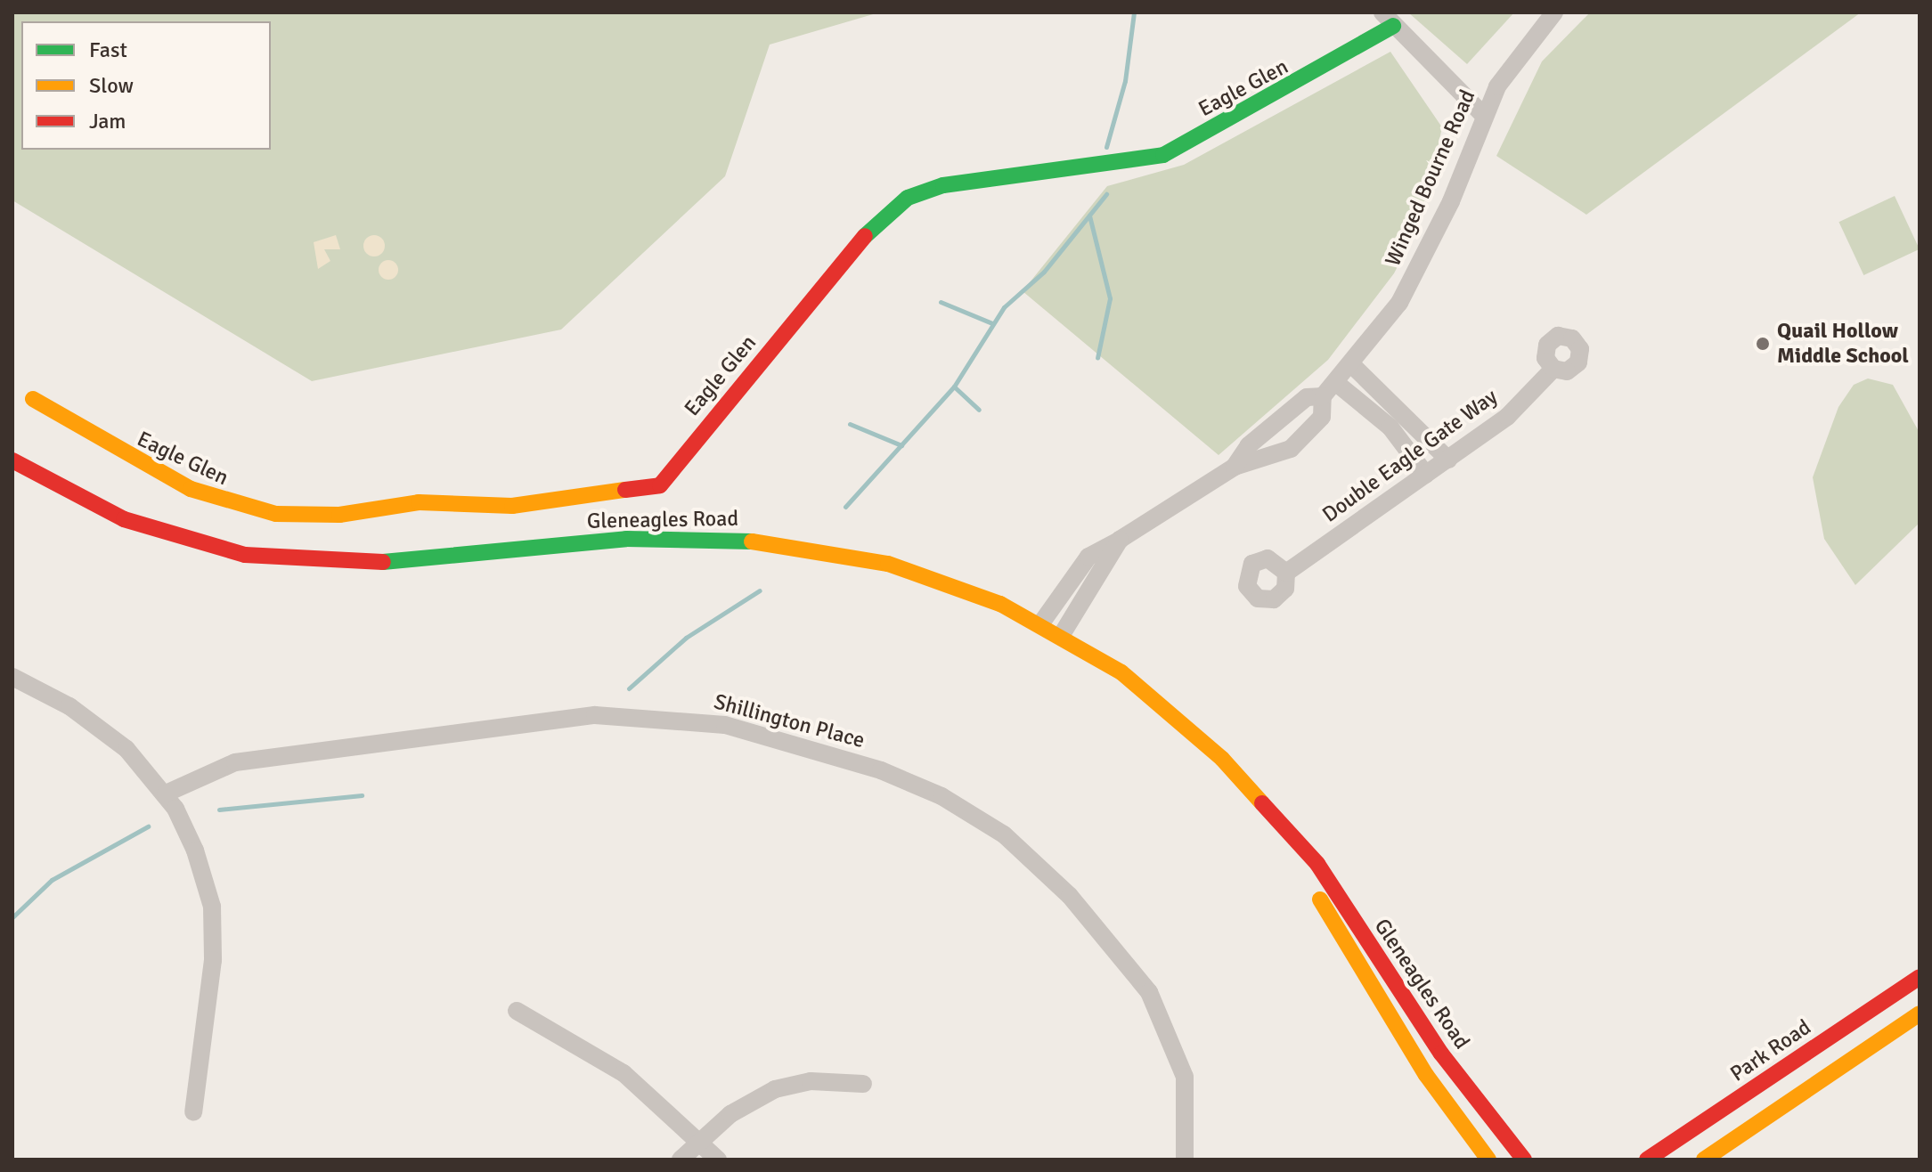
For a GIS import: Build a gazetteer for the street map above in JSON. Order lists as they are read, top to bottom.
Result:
{
  "streets": {
    "street": [
      "Eagle Glen",
      "Winged Bourne Road",
      "Double Eagle Gate Way",
      "Gleneagles Road",
      "Shillington Place",
      "Park Road"
    ]
  },
  "crossings": [
    ["Winged Bourne Road", "Gleneagles Road"]
  ],
  "places": ["Quail Hollow Middle School"],
  "legend": ["Fast", "Slow", "Jam"]
}
